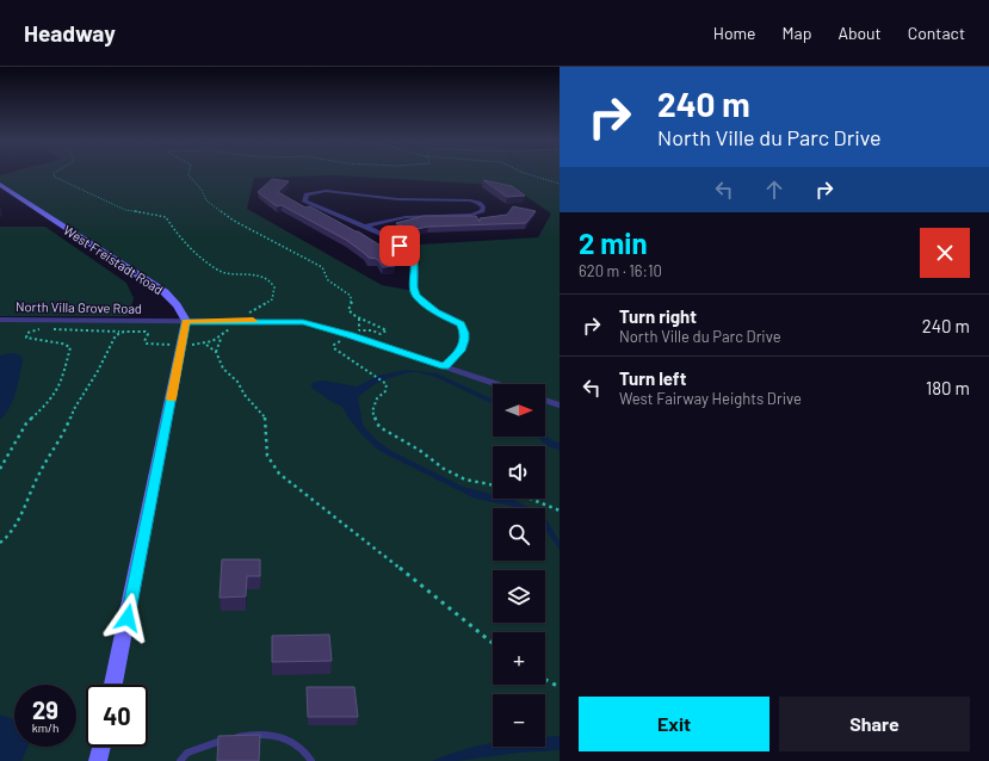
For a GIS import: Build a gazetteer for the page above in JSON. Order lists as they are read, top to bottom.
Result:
{
  "streets": {
    "street": ["West Freistadt Road", "North Villa Grove Road"]
  },
  "crossings": [
    ["West Freistadt Road", "North Villa Grove Road"]
  ],
  "north": "right",
  "page": {
    "header": "Headway",
    "nav": [
      "Home",
      "Map",
      "About",
      "Contact"
    ],
    "turn": ["240 m", "North Ville du Parc Drive"],
    "heading": ["2 min", "620 m · 16:10"],
    "list": [
      {
        "name": "Turn right",
        "note": "North Ville du Parc Drive",
        "value": "240 m"
      },
      {
        "name": "Turn left",
        "note": "West Fairway Heights Drive",
        "value": "180 m"
      }
    ],
    "map_buttons": ["+", "−"],
    "speed": "29 km/h",
    "limit": "40",
    "buttons": ["Exit", "Share"]
  }
}
